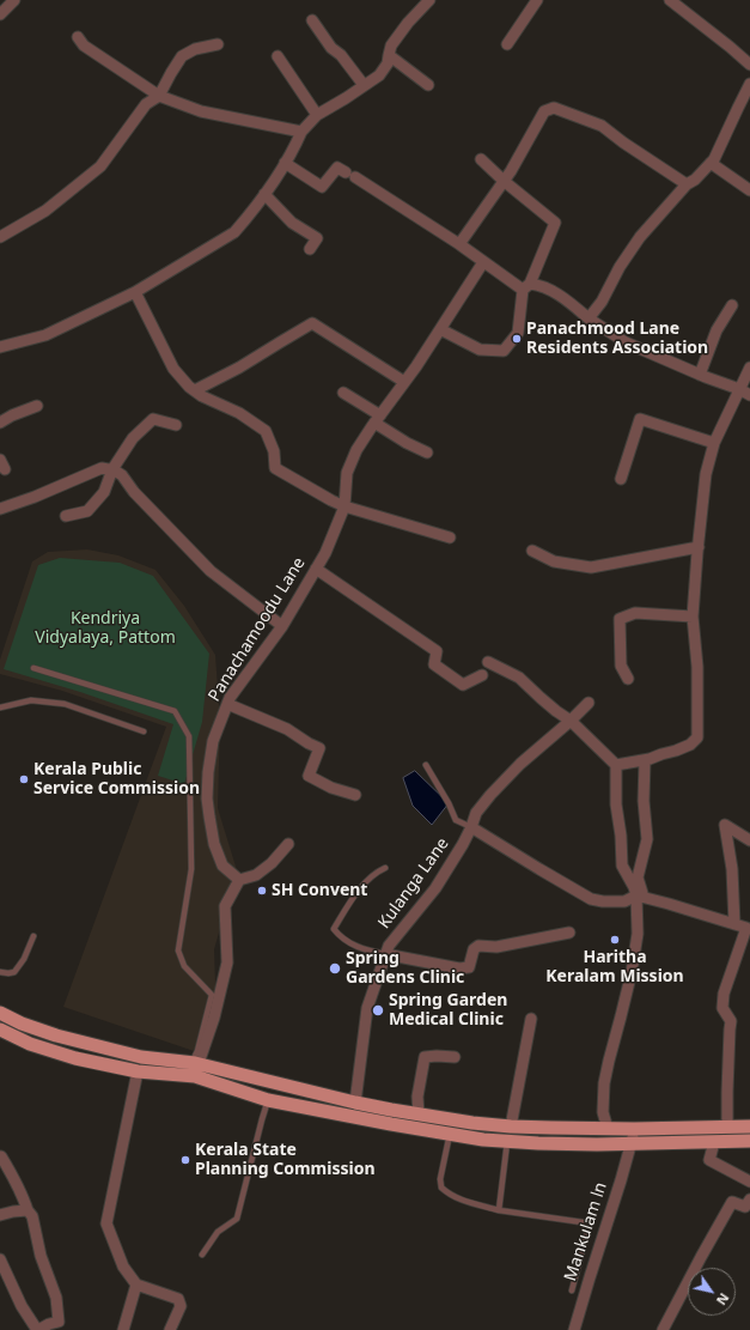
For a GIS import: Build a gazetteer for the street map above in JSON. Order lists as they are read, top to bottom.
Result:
{
  "streets": {
    "street": ["Panachamoodu Lane", "Kulanga Lane", "Mankulam ln"]
  },
  "parks": ["Kendriya Vidyalaya, Pattom"],
  "places": [
    "Panachmood Lane Residents Association",
    "Kerala Public Service Commission",
    "SH Convent",
    "Haritha Keralam Mission",
    "Spring Gardens Clinic",
    "Spring Garden Medical Clinic",
    "Kerala State Planning Commission"
  ],
  "north": "bottom right"
}
